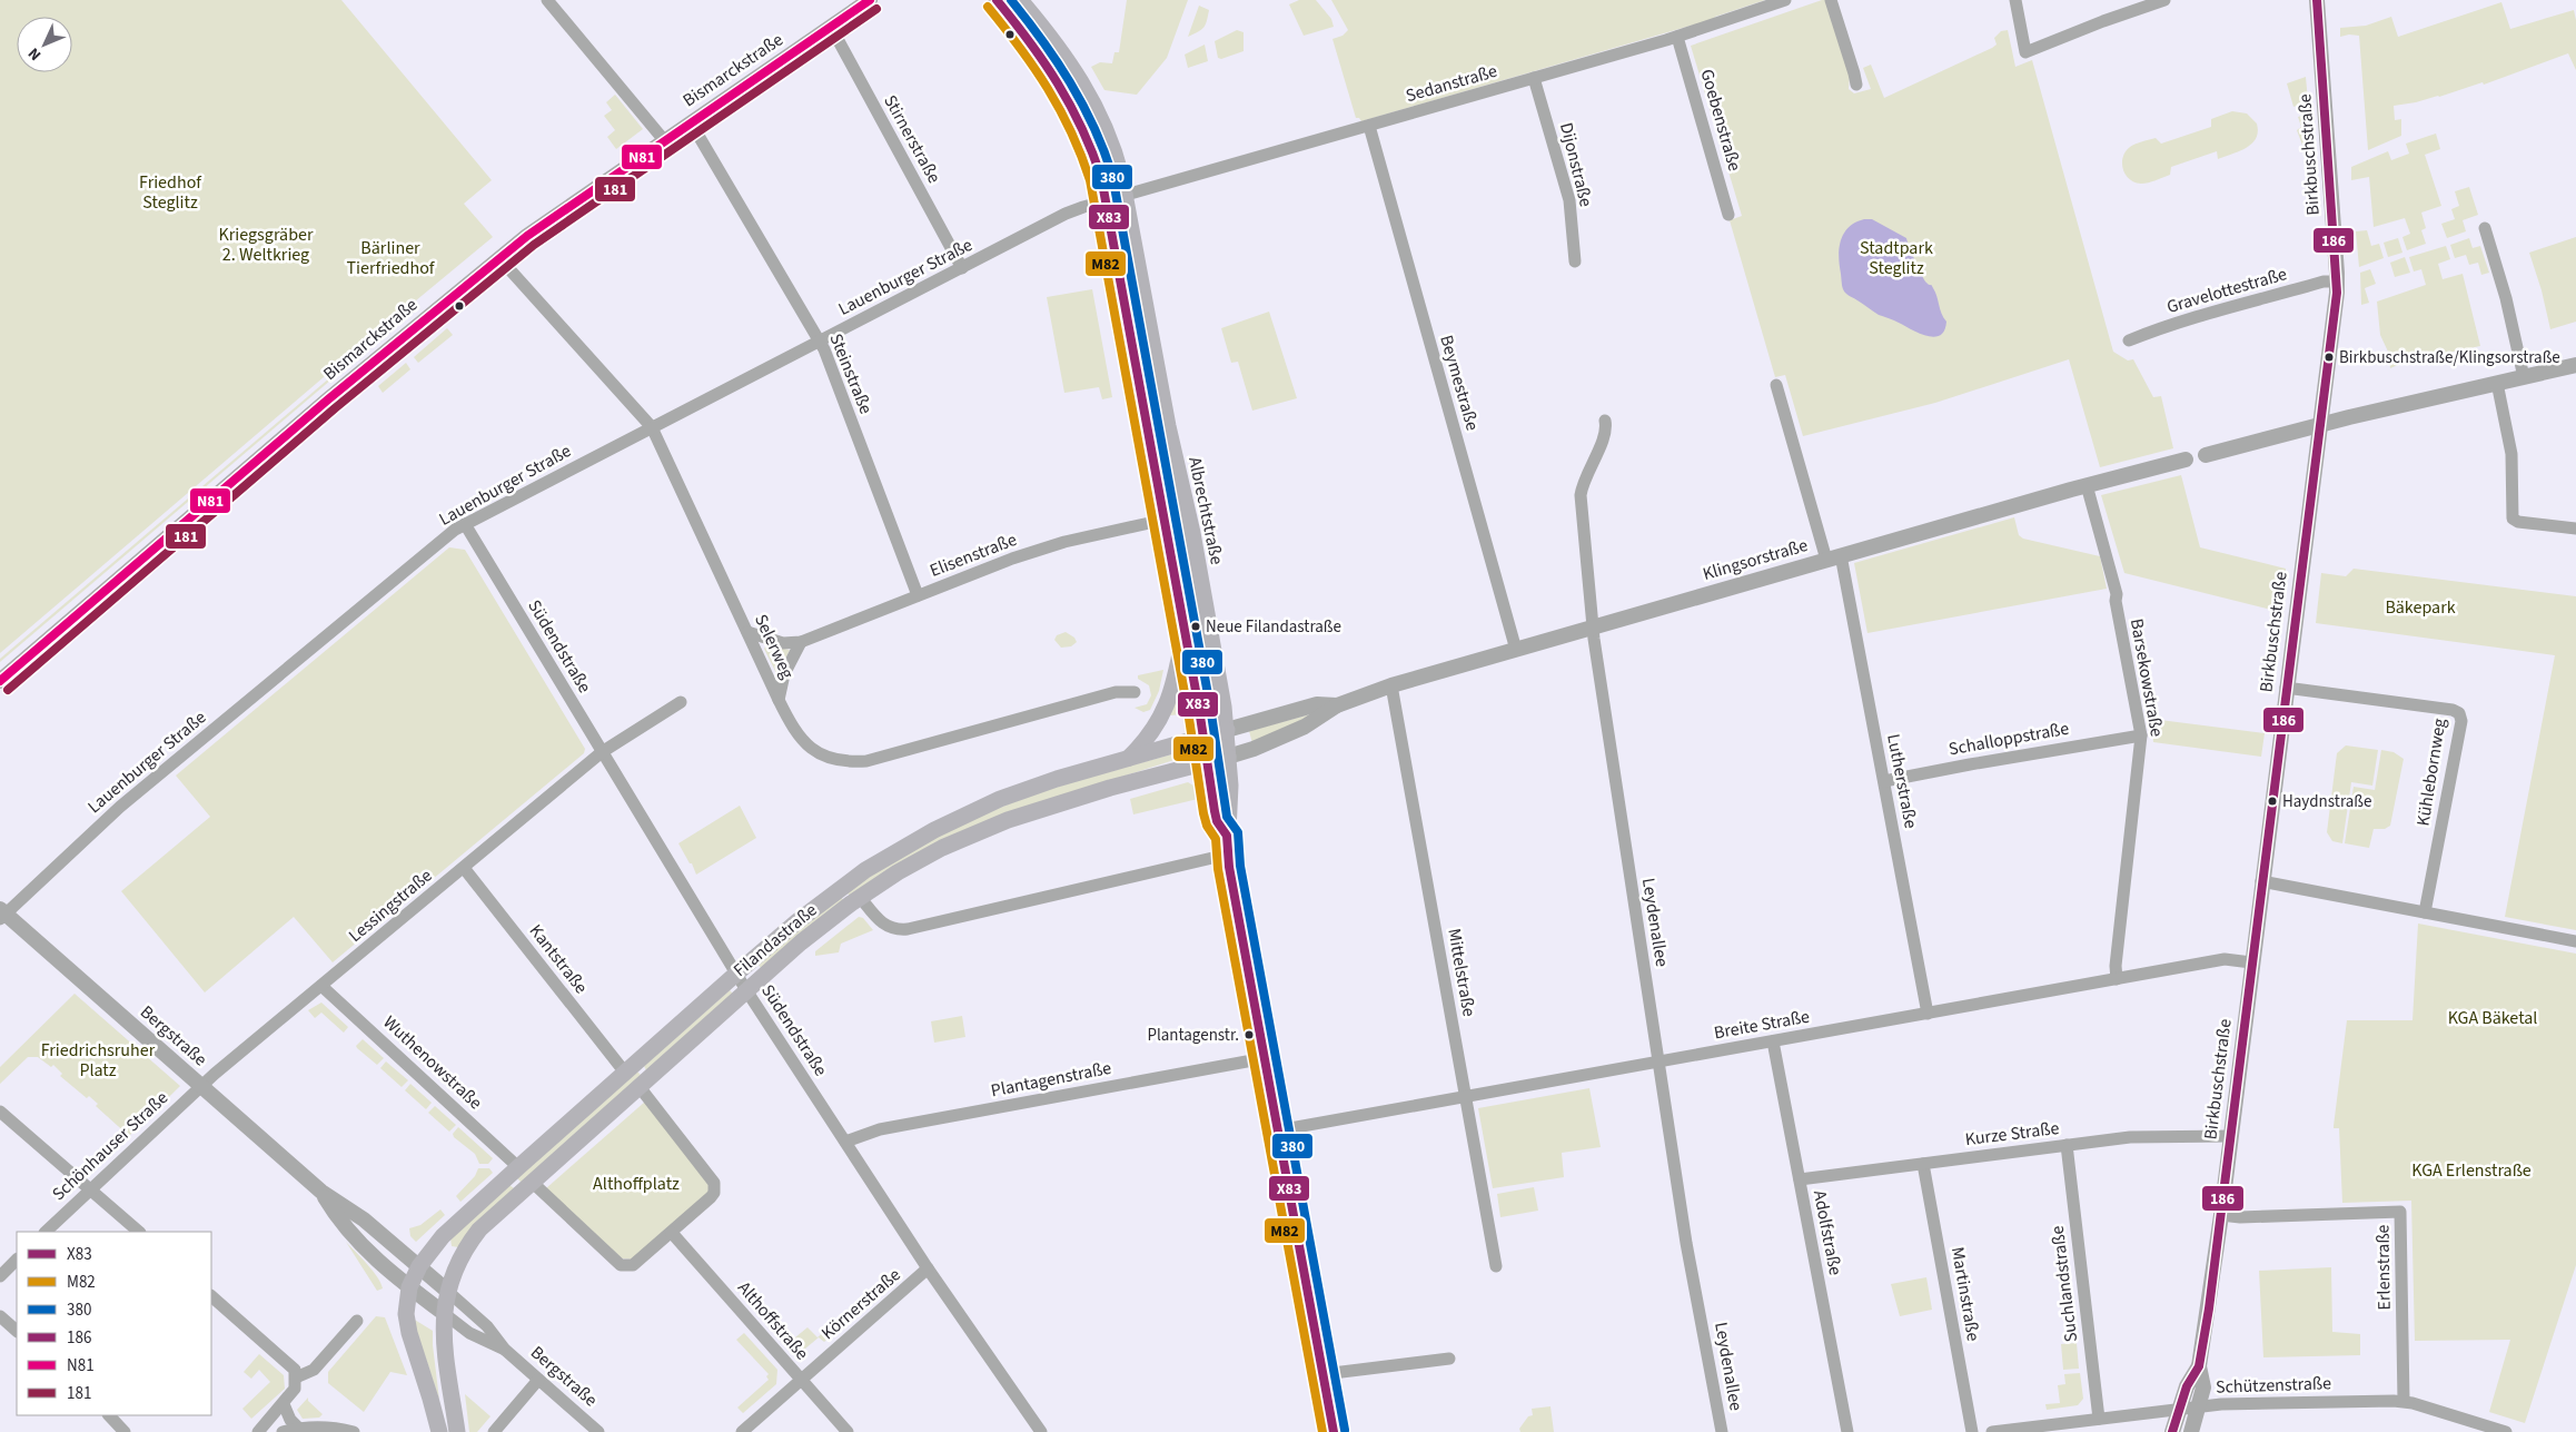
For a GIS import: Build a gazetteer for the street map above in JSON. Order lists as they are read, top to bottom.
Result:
{
  "streets": {
    "main road": ["Albrechtstraße", "Filandastraße"],
    "street": [
      "Bismarckstraße",
      "Sedanstraße",
      "Goebenstraße",
      "Stirnerstraße",
      "Birkbuschstraße",
      "Dijonstraße",
      "Lauenburger Straße",
      "Gravelottestraße",
      "Steinstraße",
      "Beymestraße",
      "Elisenstraße",
      "Klingsorstraße",
      "Südendstraße",
      "Selerweg",
      "Barsekowstraße",
      "Schalloppstraße",
      "Kühlebornweg",
      "Lutherstraße",
      "Lessingstraße",
      "Leydenallee",
      "Kantstraße",
      "Mittelstraße",
      "Breite Straße",
      "Bergstraße",
      "Wuthenowstraße",
      "Plantagenstraße",
      "Kurze Straße",
      "Schönhauser Straße",
      "Adolfstraße",
      "Erlenstraße",
      "Suchlandstraße",
      "Martinstraße",
      "Körnerstraße",
      "Althoffstraße",
      "Schützenstraße"
    ]
  },
  "crossings": [
    ["Bismarckstraße", "Stirnerstraße"],
    ["Bismarckstraße", "Steinstraße"],
    ["Bismarckstraße", "Selerweg"],
    ["Sedanstraße", "Goebenstraße"],
    ["Sedanstraße", "Dijonstraße"],
    ["Sedanstraße", "Lauenburger Straße"],
    ["Sedanstraße", "Beymestraße"],
    ["Sedanstraße", "Albrechtstraße"],
    ["Stirnerstraße", "Lauenburger Straße"],
    ["Birkbuschstraße", "Gravelottestraße"],
    ["Birkbuschstraße", "Kühlebornweg"],
    ["Birkbuschstraße", "Breite Straße"],
    ["Birkbuschstraße", "Kurze Straße"],
    ["Birkbuschstraße", "Erlenstraße"],
    ["Birkbuschstraße", "Schützenstraße"],
    ["Lauenburger Straße", "Steinstraße"],
    ["Lauenburger Straße", "Albrechtstraße"],
    ["Lauenburger Straße", "Südendstraße"],
    ["Lauenburger Straße", "Selerweg"],
    ["Lauenburger Straße", "Bergstraße"],
    ["Steinstraße", "Elisenstraße"],
    ["Beymestraße", "Klingsorstraße"],
    ["Albrechtstraße", "Elisenstraße"],
    ["Albrechtstraße", "Klingsorstraße"],
    ["Albrechtstraße", "Breite Straße"],
    ["Albrechtstraße", "Plantagenstraße"],
    ["Elisenstraße", "Selerweg"],
    ["Klingsorstraße", "Barsekowstraße"],
    ["Klingsorstraße", "Lutherstraße"],
    ["Klingsorstraße", "Leydenallee"],
    ["Klingsorstraße", "Mittelstraße"],
    ["Südendstraße", "Lessingstraße"],
    ["Südendstraße", "Filandastraße"],
    ["Südendstraße", "Plantagenstraße"],
    ["Südendstraße", "Körnerstraße"],
    ["Barsekowstraße", "Schalloppstraße"],
    ["Barsekowstraße", "Breite Straße"],
    ["Schalloppstraße", "Lutherstraße"],
    ["Lutherstraße", "Breite Straße"],
    ["Lessingstraße", "Kantstraße"],
    ["Lessingstraße", "Bergstraße"],
    ["Lessingstraße", "Wuthenowstraße"],
    ["Lessingstraße", "Schönhauser Straße"],
    ["Leydenallee", "Breite Straße"],
    ["Filandastraße", "Kantstraße"],
    ["Filandastraße", "Bergstraße"],
    ["Filandastraße", "Wuthenowstraße"],
    ["Mittelstraße", "Breite Straße"],
    ["Breite Straße", "Adolfstraße"],
    ["Bergstraße", "Schönhauser Straße"],
    ["Kurze Straße", "Adolfstraße"],
    ["Kurze Straße", "Suchlandstraße"],
    ["Kurze Straße", "Martinstraße"],
    ["Erlenstraße", "Schützenstraße"],
    ["Suchlandstraße", "Schützenstraße"],
    ["Körnerstraße", "Althoffstraße"]
  ],
  "parks": [
    "Friedhof Steglitz",
    "Kriegsgräber 2. Weltkrieg",
    "Bärliner Tierfriedhof",
    "Stadtpark Steglitz",
    "Bäkepark",
    "KGA Bäketal",
    "Friedrichsruher Platz",
    "KGA Erlenstraße",
    "Althoffplatz"
  ],
  "places": [
    "Birkbuschstraße/Klingsorstraße",
    "Neue Filandastraße",
    "Haydnstraße",
    "Plantagenstr."
  ],
  "lines": [
    "transit line X83",
    "transit line 380",
    "transit line 186",
    "transit line N81",
    "transit line M82",
    "transit line 181"
  ],
  "legend": [
    "X83",
    "M82",
    "380",
    "186",
    "N81",
    "181"
  ],
  "north": "bottom left"
}
